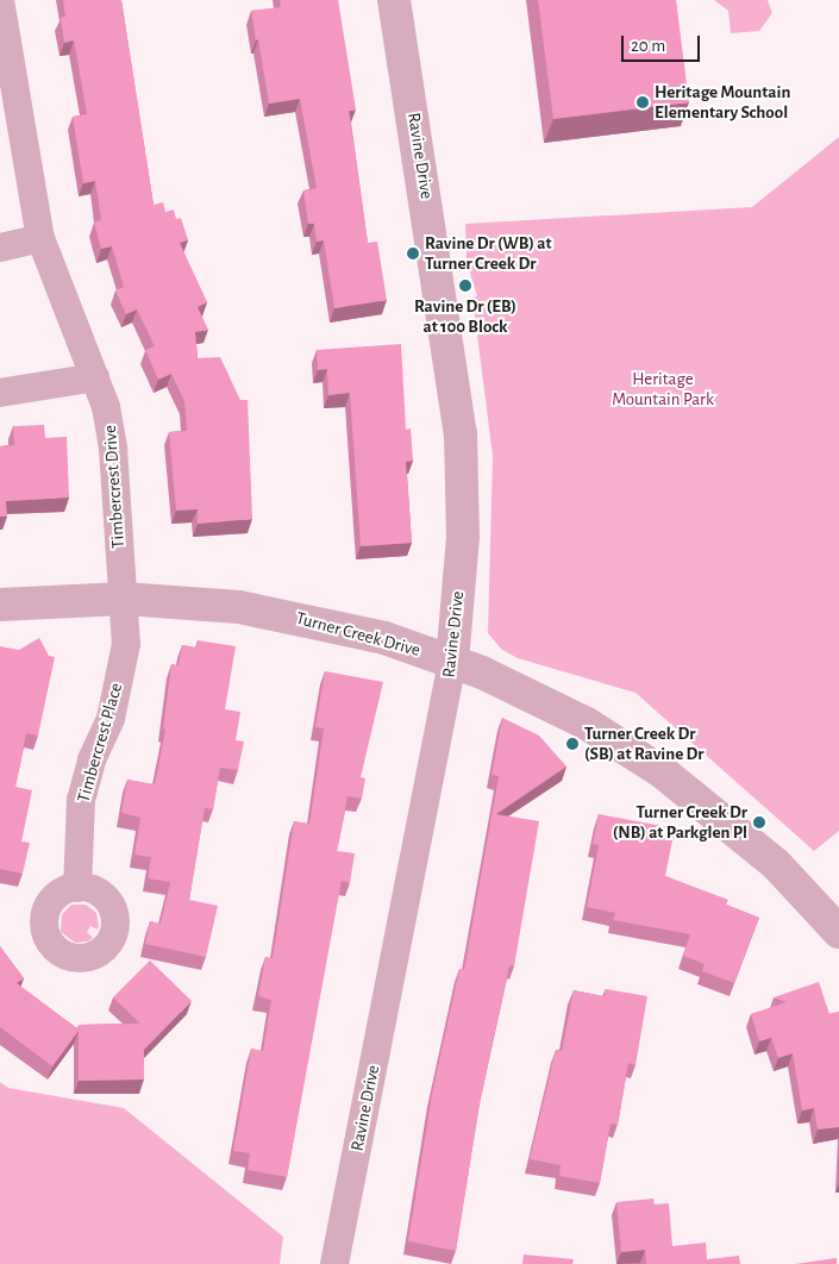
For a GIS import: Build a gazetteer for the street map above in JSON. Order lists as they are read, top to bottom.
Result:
{
  "streets": {
    "street": [
      "Ravine Drive",
      "Timbercrest Drive",
      "Turner Creek Drive",
      "Timbercrest Place"
    ]
  },
  "crossings": [
    ["Ravine Drive", "Turner Creek Drive"],
    ["Timbercrest Drive", "Turner Creek Drive"],
    ["Timbercrest Drive", "Timbercrest Place"],
    ["Turner Creek Drive", "Timbercrest Place"]
  ],
  "parks": ["Heritage Mountain Park"],
  "places": [
    "Heritage Mountain Elementary School",
    "Ravine Dr (WB) at Turner Creek Dr",
    "Ravine Dr (EB) at 100 Block",
    "Turner Creek Dr (SB) at Ravine Dr",
    "Turner Creek Dr (NB) at Parkglen Pl"
  ],
  "scale_bar": "20 m"
}
